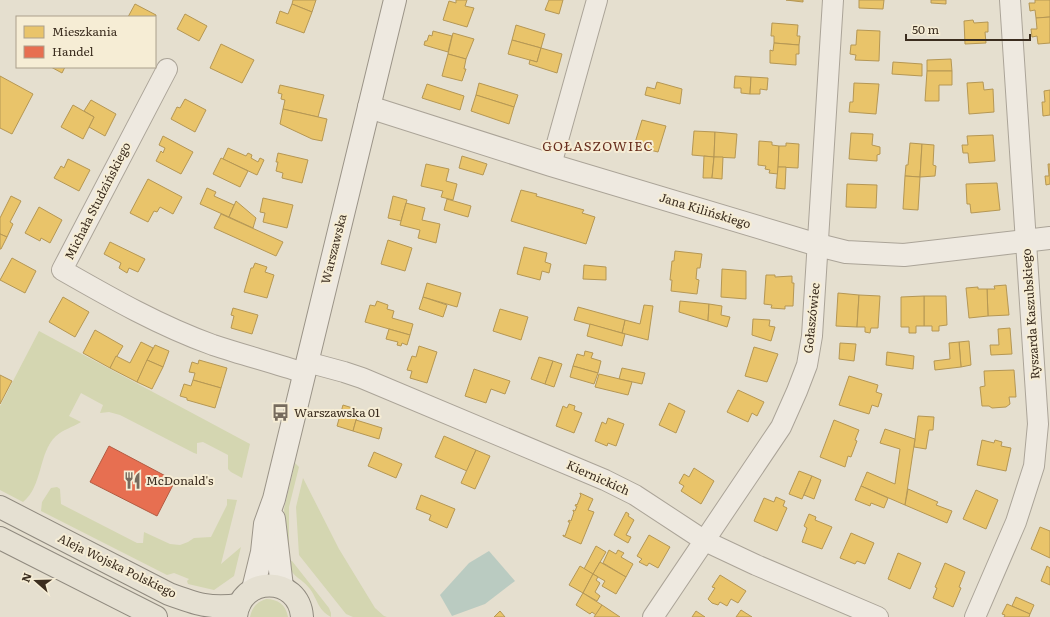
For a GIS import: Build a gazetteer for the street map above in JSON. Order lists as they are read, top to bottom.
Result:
{
  "streets": {
    "main road": ["Aleja Wojska Polskiego"],
    "street": [
      "Michała Studzińskiego",
      "Jana Kilińskiego",
      "Warszawska",
      "Ryszarda Kaszubskiego",
      "Gołaszówiec",
      "Kiernickich"
    ]
  },
  "crossings": [
    ["Michała Studzińskiego", "Warszawska"],
    ["Michała Studzińskiego", "Kiernickich"],
    ["Jana Kilińskiego", "Warszawska"],
    ["Jana Kilińskiego", "Ryszarda Kaszubskiego"],
    ["Jana Kilińskiego", "Gołaszówiec"],
    ["Warszawska", "Kiernickich"],
    ["Warszawska", "Aleja Wojska Polskiego"],
    ["Gołaszówiec", "Kiernickich"]
  ],
  "districts": ["GOŁASZOWIEC"],
  "places": {
    "bus stop": ["Warszawska 01"],
    "restaurant": ["McDonald's"]
  },
  "legend": ["Mieszkania", "Handel"],
  "scale_bar": "50 m",
  "north": "left"
}
